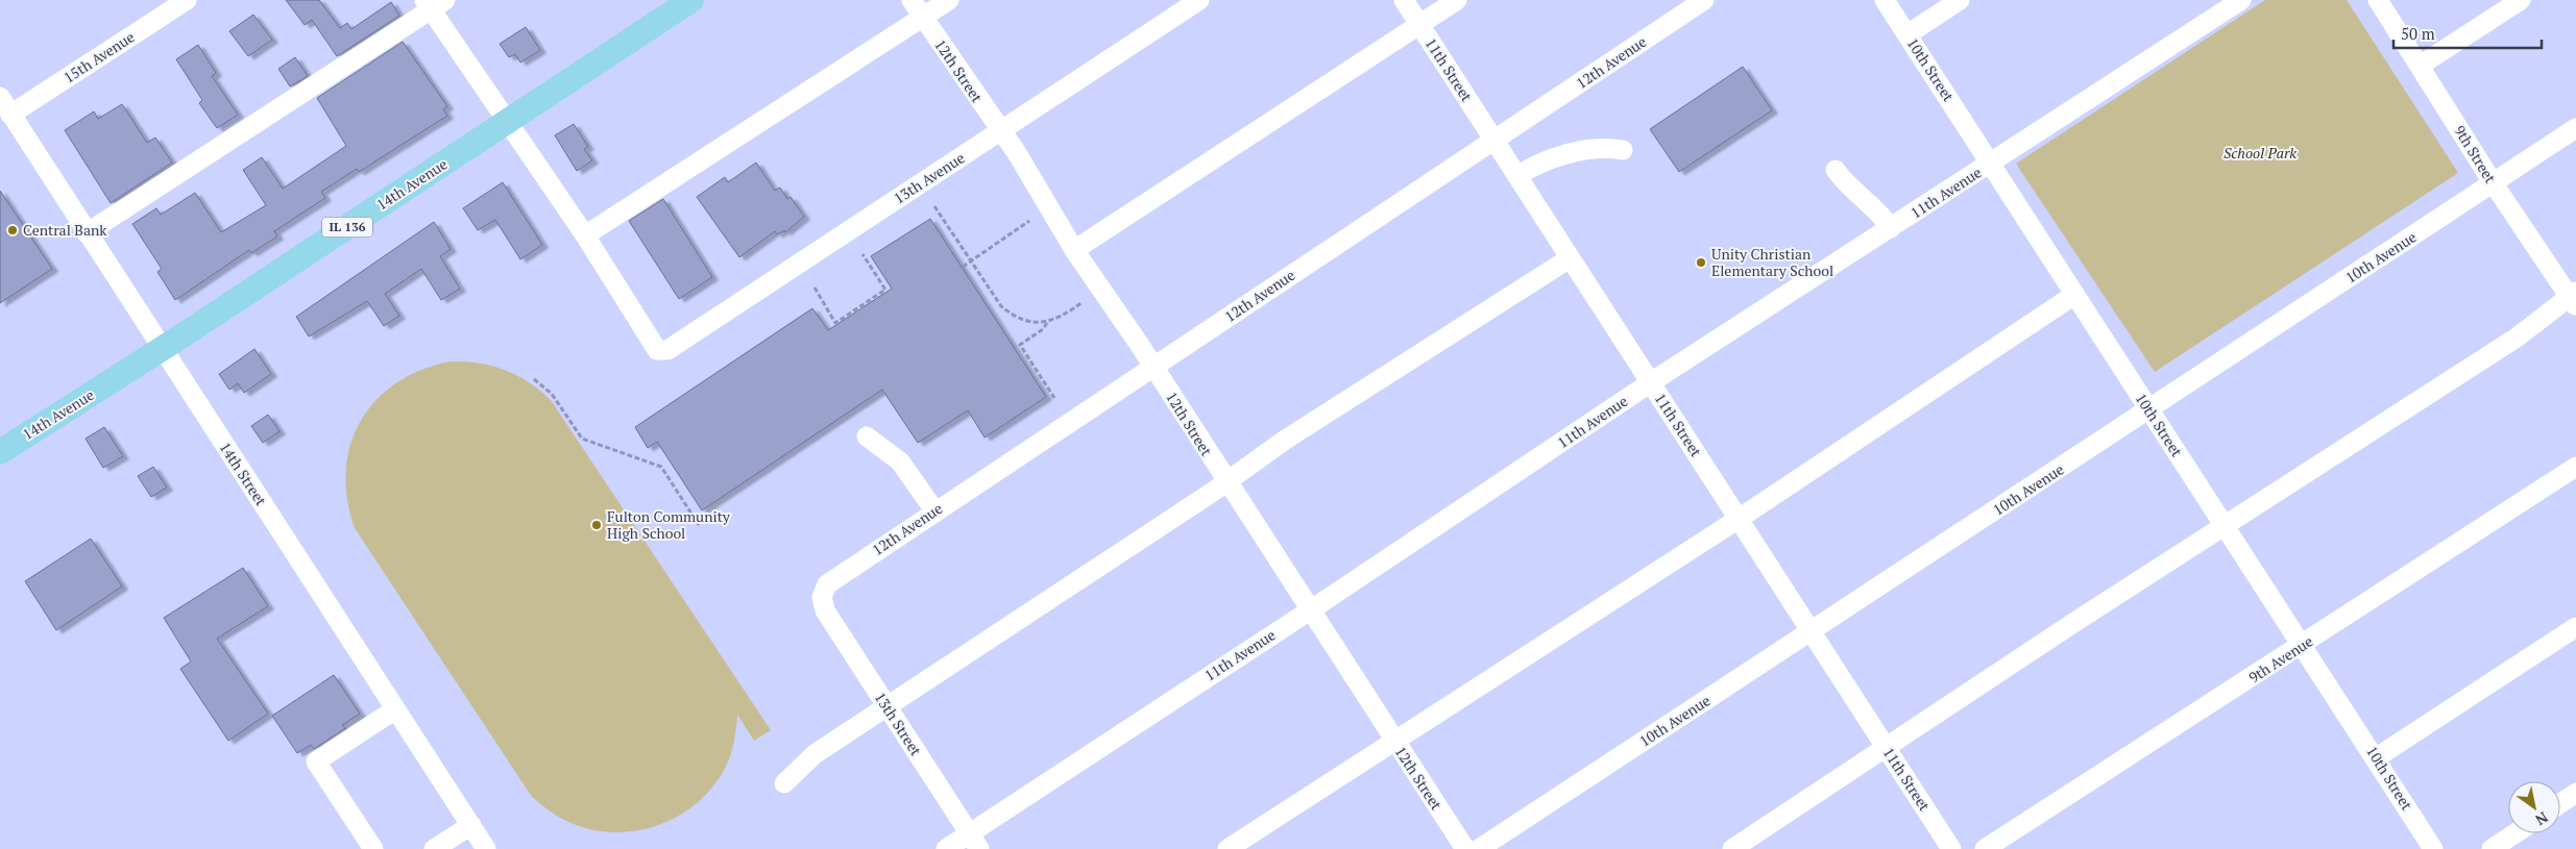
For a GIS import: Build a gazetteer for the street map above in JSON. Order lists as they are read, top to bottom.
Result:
{
  "streets": {
    "main road": ["14th Avenue", "IL 136"],
    "street": [
      "15th Avenue",
      "12th Avenue",
      "11th Street",
      "10th Street",
      "12th Street",
      "9th Street",
      "13th Avenue",
      "11th Avenue",
      "10th Avenue",
      "14th Street",
      "9th Avenue",
      "13th Street"
    ]
  },
  "crossings": [
    ["15th Avenue", "14th Street"],
    ["12th Avenue", "11th Street"],
    ["12th Avenue", "12th Street"],
    ["12th Avenue", "13th Street"],
    ["11th Street", "11th Avenue"],
    ["11th Street", "10th Avenue"],
    ["10th Street", "11th Avenue"],
    ["10th Street", "10th Avenue"],
    ["10th Street", "9th Avenue"],
    ["12th Street", "13th Avenue"],
    ["12th Street", "11th Avenue"],
    ["9th Street", "10th Avenue"],
    ["14th Avenue", "14th Street"],
    ["11th Avenue", "13th Street"]
  ],
  "parks": ["School Park"],
  "places": ["Central Bank", "Unity Christian Elementary School", "Fulton Community High School"],
  "scale_bar": "50 m",
  "north": "bottom right"
}
